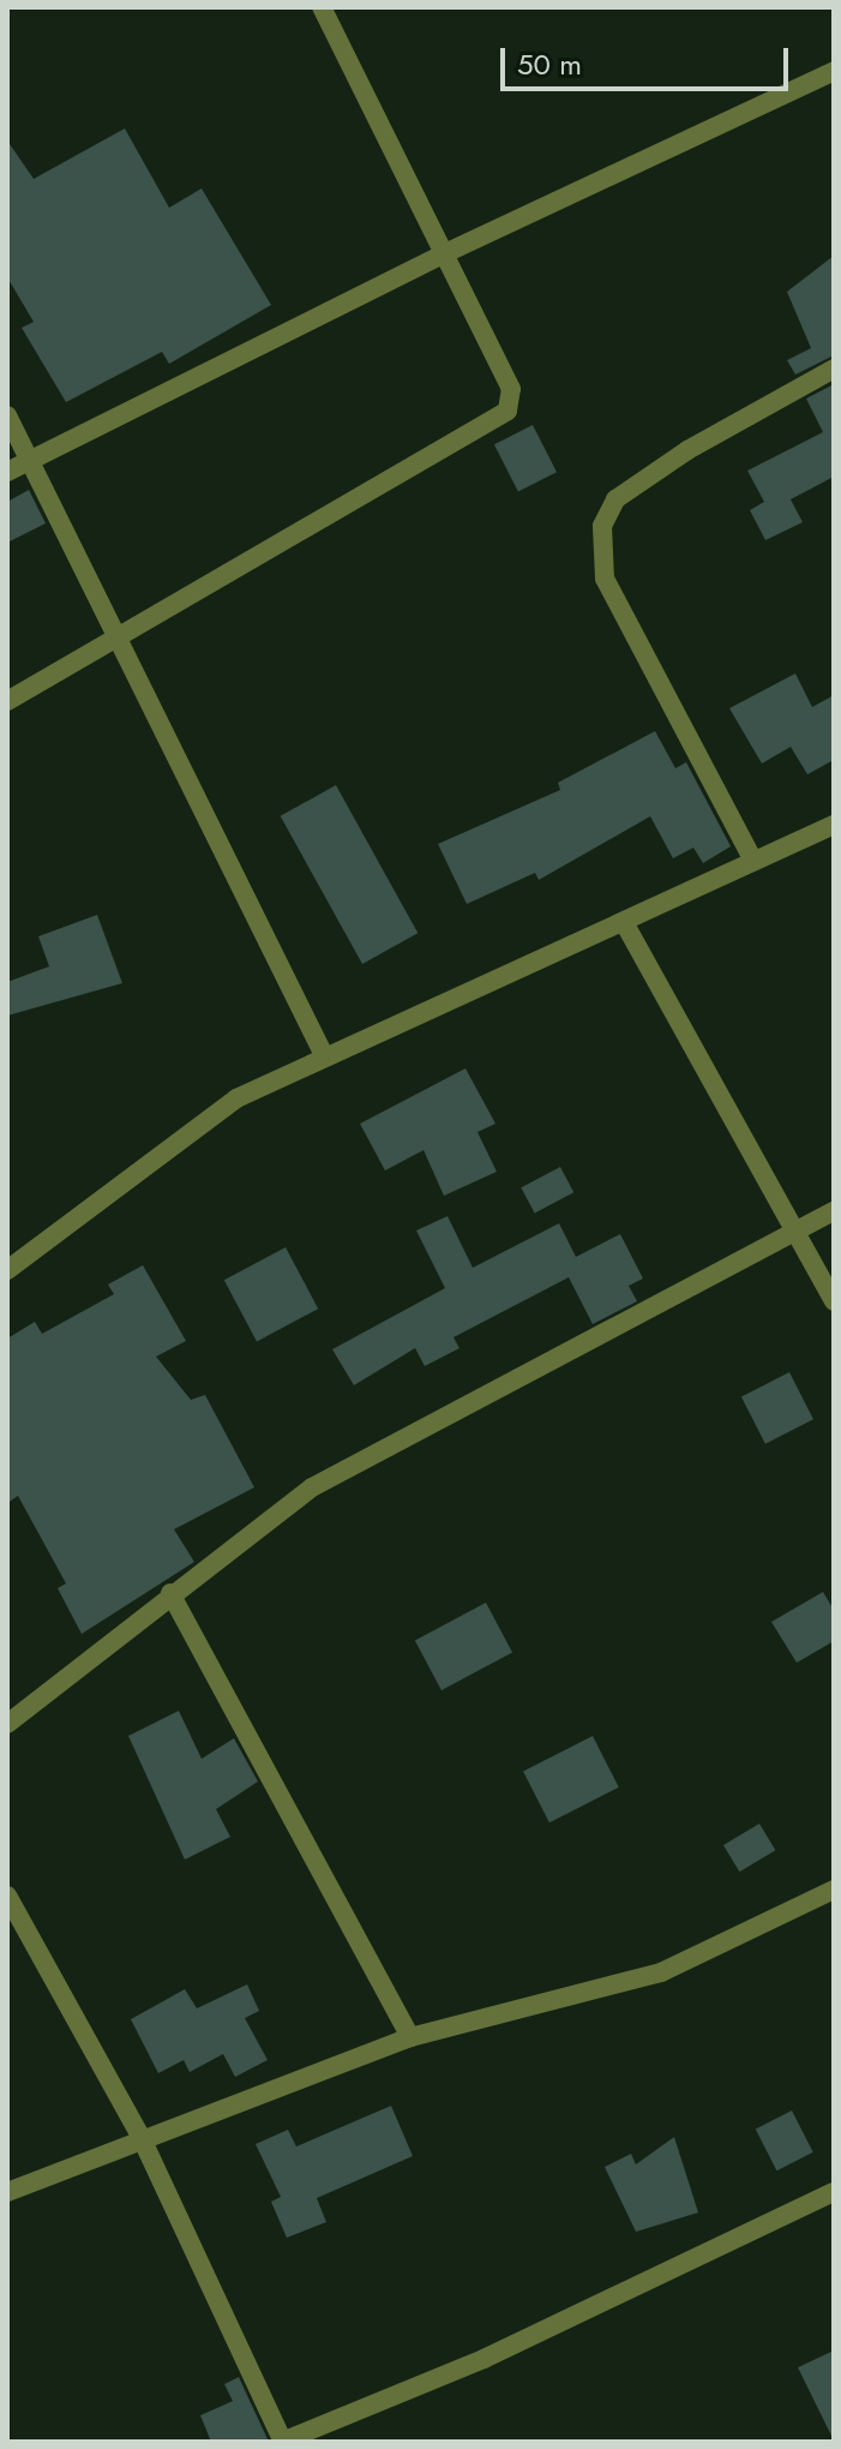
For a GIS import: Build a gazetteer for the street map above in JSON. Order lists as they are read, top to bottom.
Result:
{
  "scale_bar": "50 m"
}
